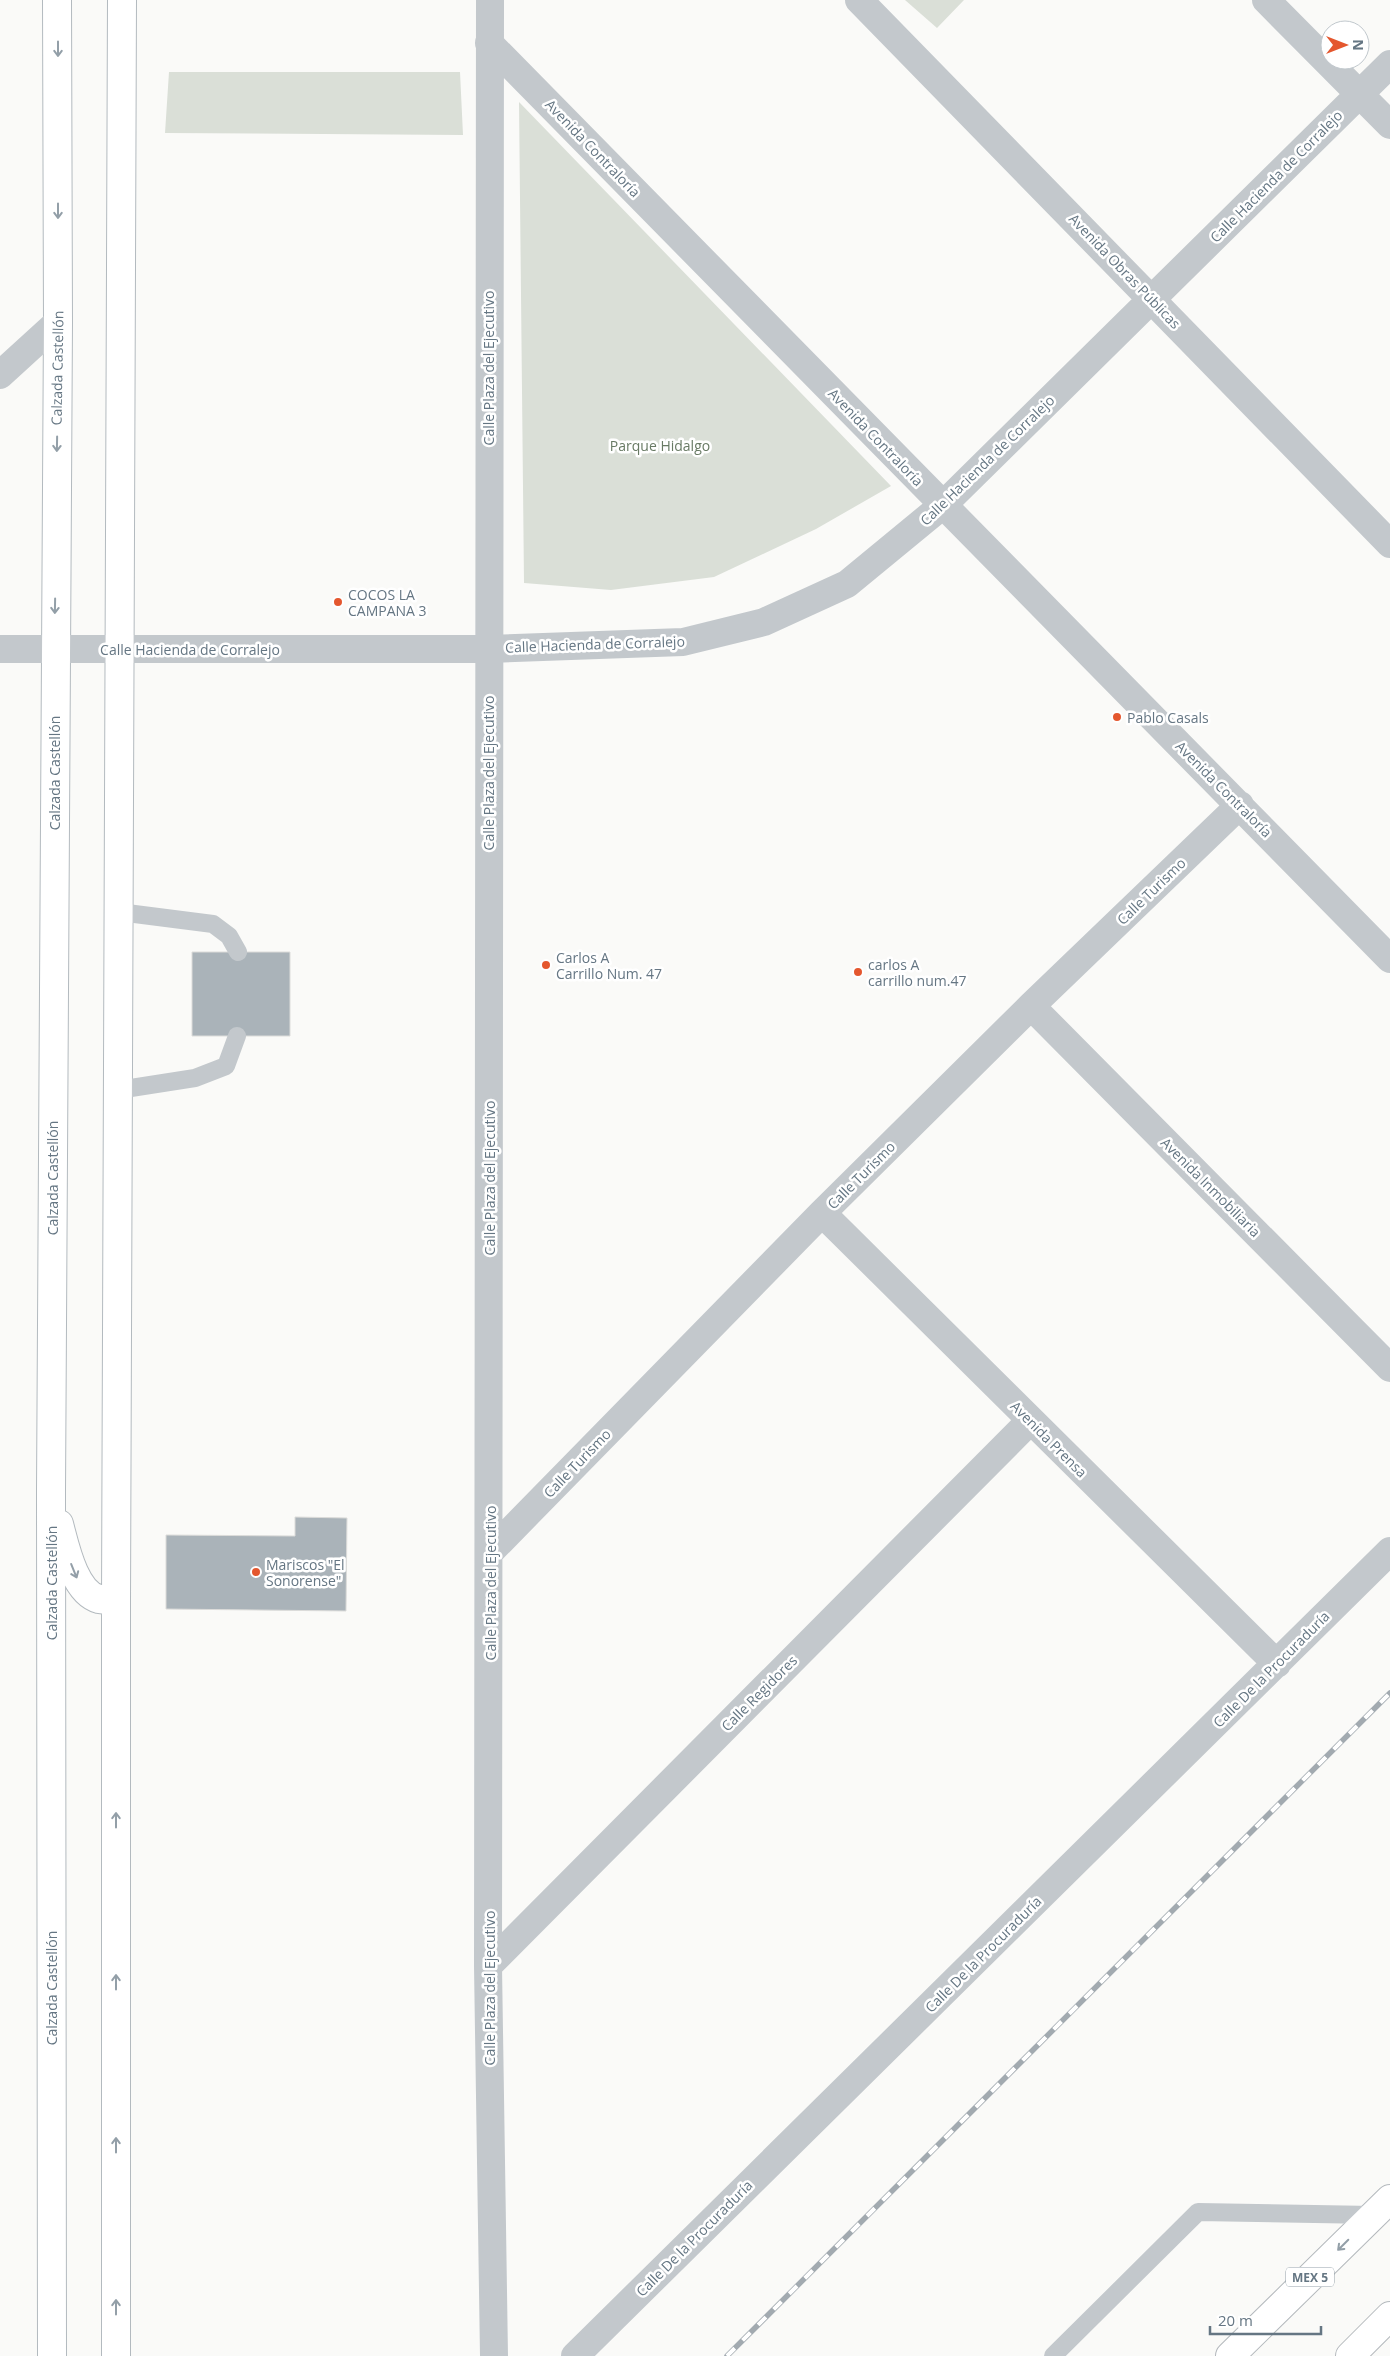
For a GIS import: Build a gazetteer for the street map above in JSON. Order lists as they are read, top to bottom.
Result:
{
  "streets": {
    "main road": ["Calzada Castellón", "MEX 5"],
    "street": [
      "Avenida Contraloría",
      "Calle Hacienda de Corralejo",
      "Avenida Obras Públicas",
      "Calle Plaza del Ejecutivo",
      "Calle Turismo",
      "Avenida Inmobiliaria",
      "Avenida Prensa",
      "Calle De la Procuraduría",
      "Calle Regidores"
    ]
  },
  "crossings": [
    ["Avenida Contraloría", "Calle Hacienda de Corralejo"],
    ["Avenida Contraloría", "Calle Plaza del Ejecutivo"],
    ["Avenida Contraloría", "Calle Turismo"],
    ["Calle Hacienda de Corralejo", "Avenida Obras Públicas"],
    ["Calle Hacienda de Corralejo", "Calzada Castellón"],
    ["Calle Hacienda de Corralejo", "Calle Plaza del Ejecutivo"],
    ["Calle Plaza del Ejecutivo", "Calle Turismo"],
    ["Calle Plaza del Ejecutivo", "Calle Regidores"],
    ["Calle Turismo", "Avenida Inmobiliaria"],
    ["Calle Turismo", "Avenida Prensa"],
    ["Avenida Prensa", "Calle De la Procuraduría"],
    ["Avenida Prensa", "Calle Regidores"]
  ],
  "parks": ["Parque Hidalgo"],
  "places": [
    "COCOS LA CAMPANA 3",
    "Pablo Casals",
    "Carlos A Carrillo Num. 47",
    "carlos A carrillo num.47",
    "Mariscos \"El Sonorense\""
  ],
  "scale_bar": "20 m",
  "north": "right"
}
